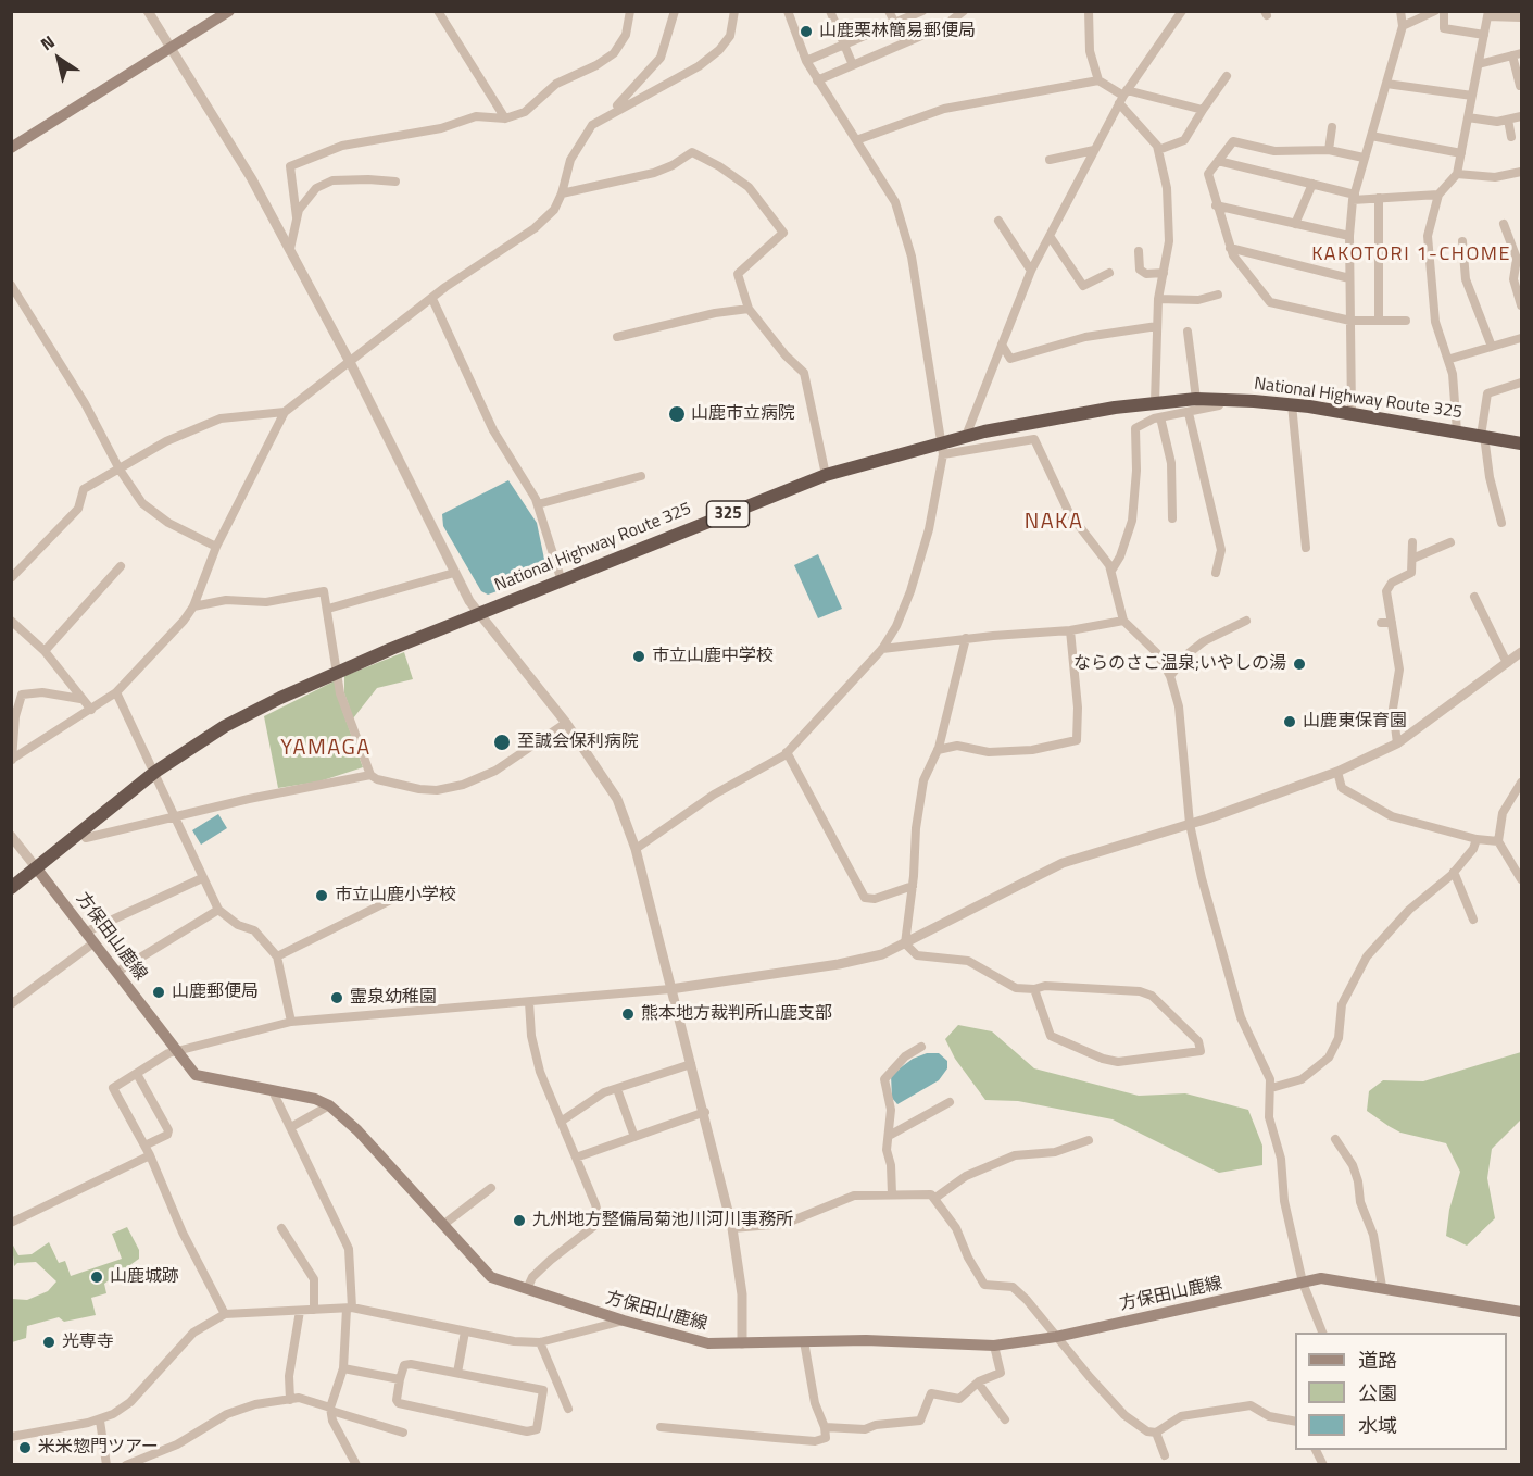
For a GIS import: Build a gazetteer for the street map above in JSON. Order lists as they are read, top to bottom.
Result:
{
  "streets": {
    "highway": ["National Highway Route 325", "325"],
    "main road": ["方保田山鹿線"]
  },
  "crossings": [
    ["National Highway Route 325", "方保田山鹿線"]
  ],
  "districts": ["KAKOTORI 1-CHOME", "NAKA", "YAMAGA"],
  "places": [
    "山鹿栗林簡易郵便局",
    "山鹿市立病院",
    "市立山鹿中学校",
    "ならのさこ温泉;いやしの湯",
    "山鹿東保育園",
    "至誠会保利病院",
    "市立山鹿小学校",
    "山鹿郵便局",
    "霊泉幼稚園",
    "熊本地方裁判所山鹿支部",
    "九州地方整備局菊池川河川事務所",
    "山鹿城跡",
    "光専寺",
    "米米惣門ツアー"
  ],
  "legend": ["道路", "公園", "水域"],
  "north": "top left"
}
